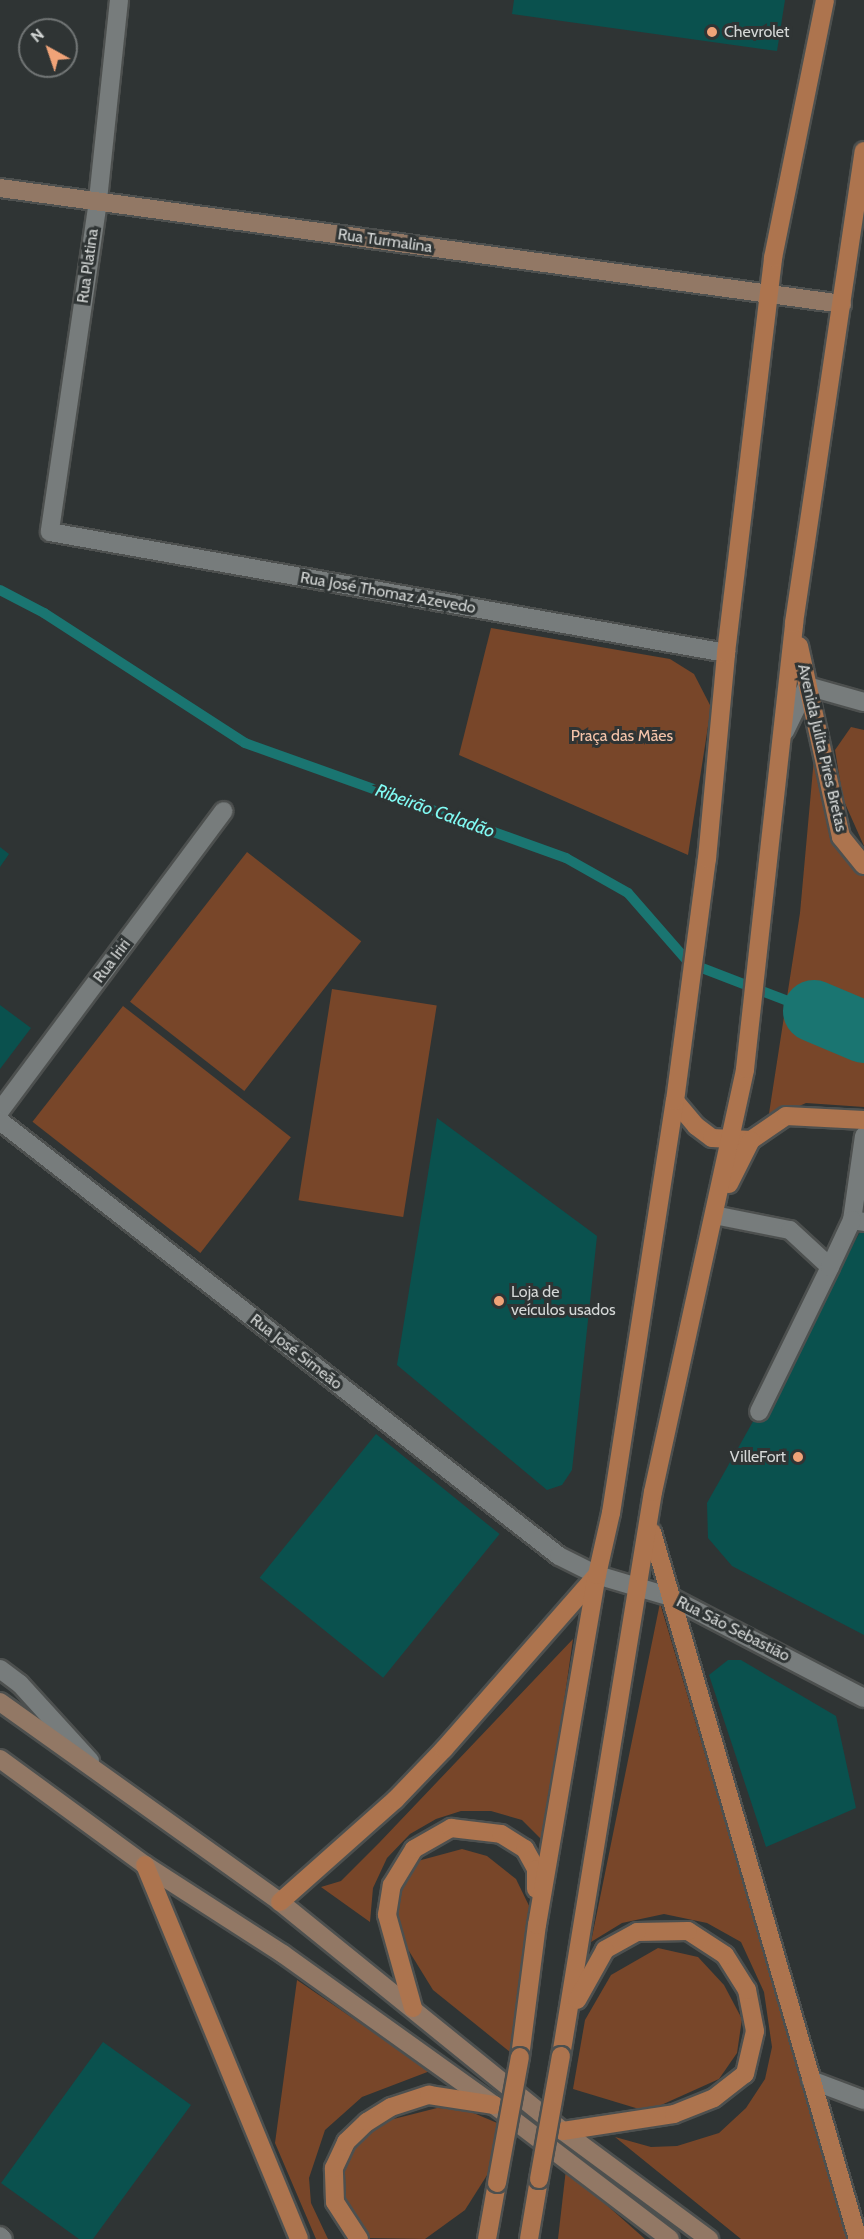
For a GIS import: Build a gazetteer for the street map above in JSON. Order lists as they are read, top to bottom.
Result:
{
  "streets": {
    "main road": ["Rua Turmalina", "Avenida Julita Pires Bretas"],
    "street": [
      "Rua Platina",
      "Rua José Thomaz Azevedo",
      "Rua Iriri",
      "Rua José Simeão",
      "Rua São Sebastião"
    ]
  },
  "crossings": [
    ["Rua Turmalina", "Rua Platina"],
    ["Rua Platina", "Rua José Thomaz Azevedo"],
    ["Rua José Simeão", "Rua São Sebastião"]
  ],
  "water": ["Ribeirão Caladão"],
  "parks": ["Praça das Mães"],
  "places": ["Chevrolet", "Loja de veículos usados", "VilleFort"],
  "north": "top left"
}
